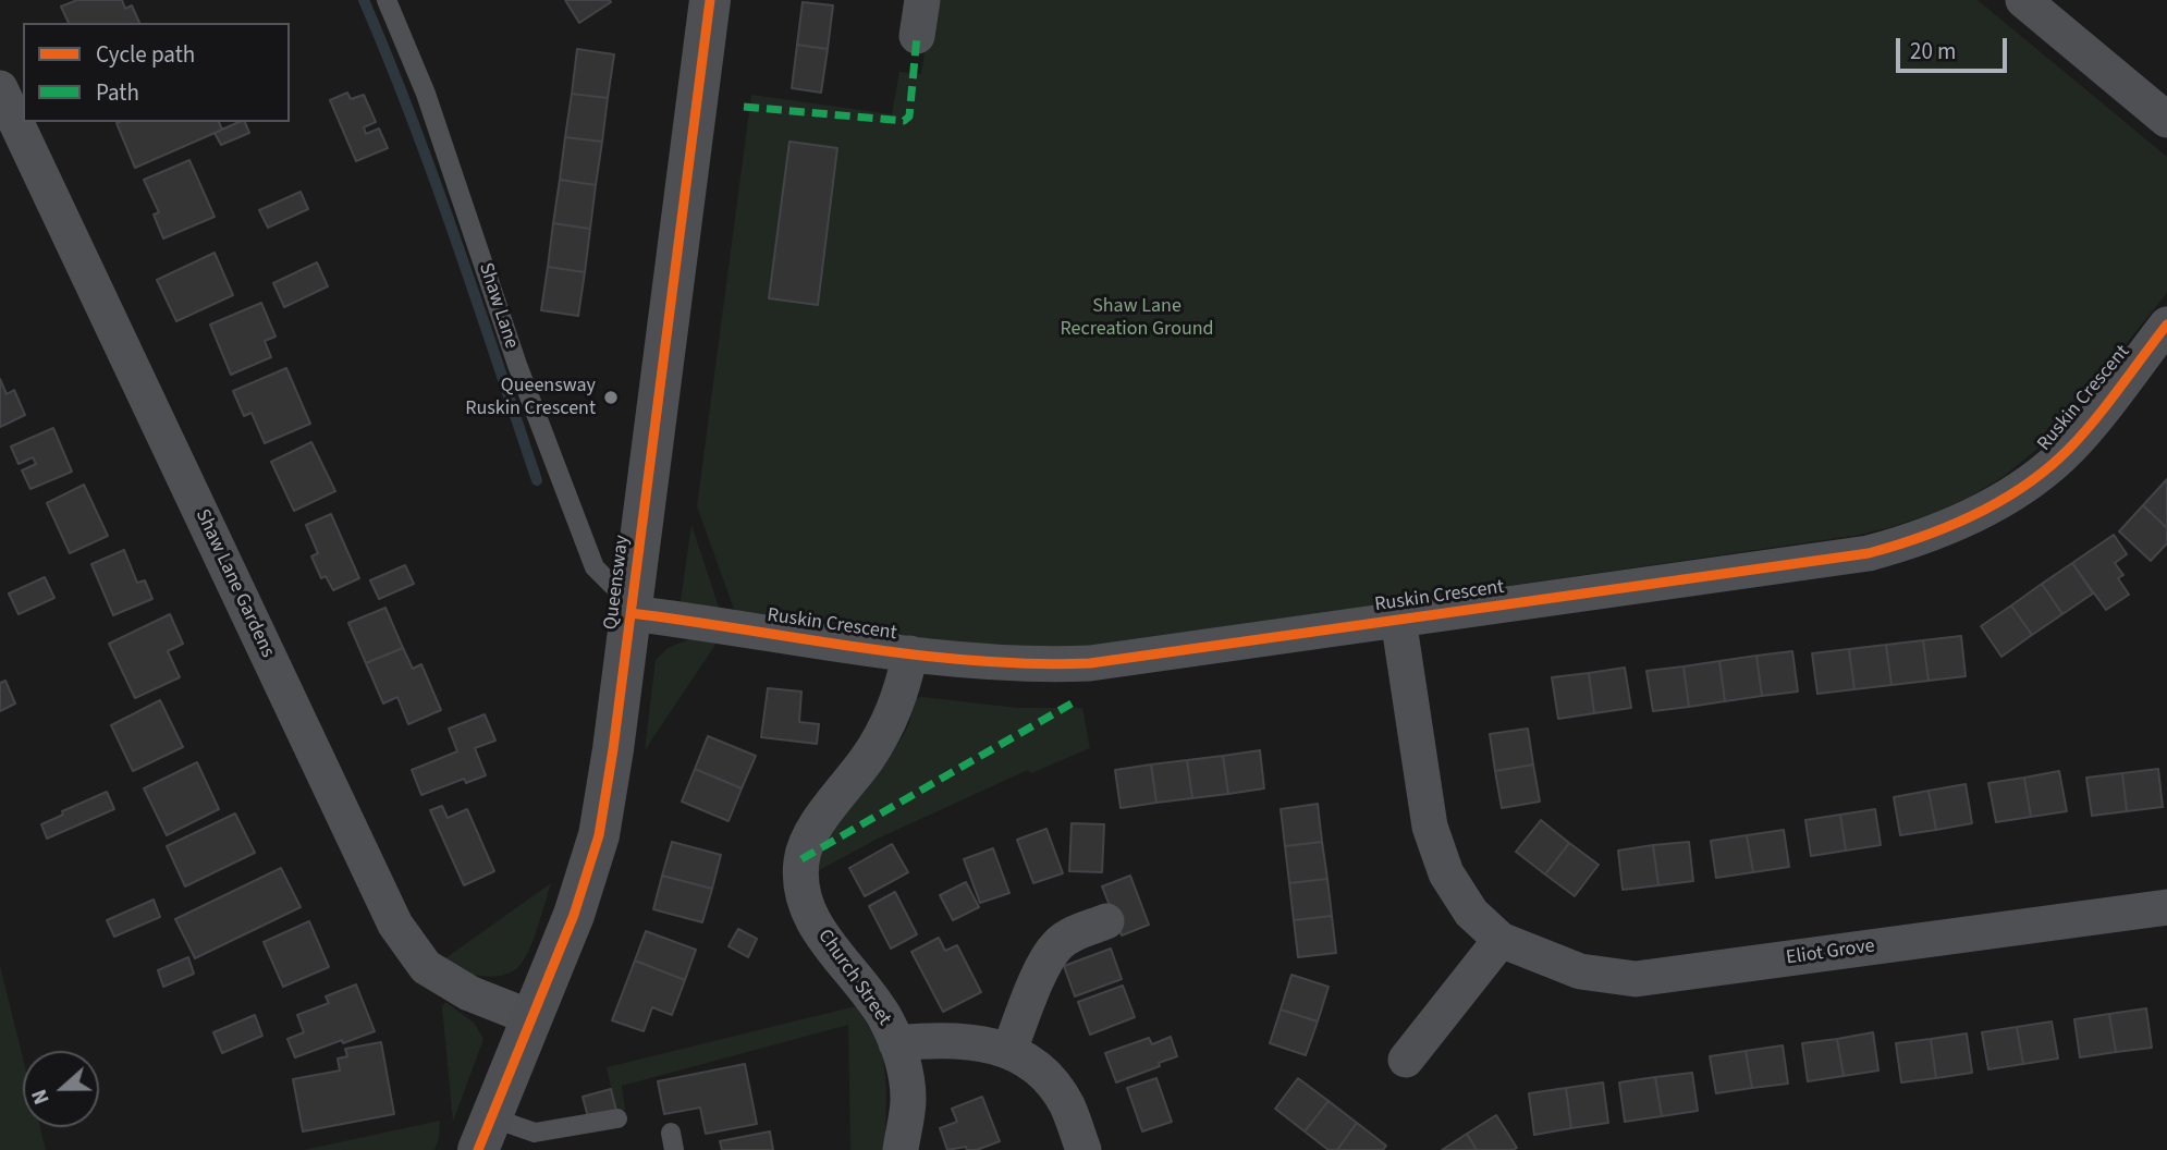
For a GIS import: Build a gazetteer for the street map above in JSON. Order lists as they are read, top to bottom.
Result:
{
  "streets": {
    "street": [
      "Ruskin Crescent",
      "Queensway",
      "Shaw Lane Gardens",
      "Eliot Grove",
      "Church Street"
    ],
    "lane": ["Shaw Lane"]
  },
  "crossings": [
    ["Shaw Lane", "Ruskin Crescent"],
    ["Shaw Lane", "Queensway"],
    ["Ruskin Crescent", "Queensway"],
    ["Ruskin Crescent", "Eliot Grove"],
    ["Ruskin Crescent", "Church Street"],
    ["Queensway", "Shaw Lane Gardens"]
  ],
  "parks": ["Shaw Lane Recreation Ground"],
  "places": ["Queensway Ruskin Crescent"],
  "legend": ["Cycle path", "Path"],
  "scale_bar": "20 m",
  "north": "left"
}
